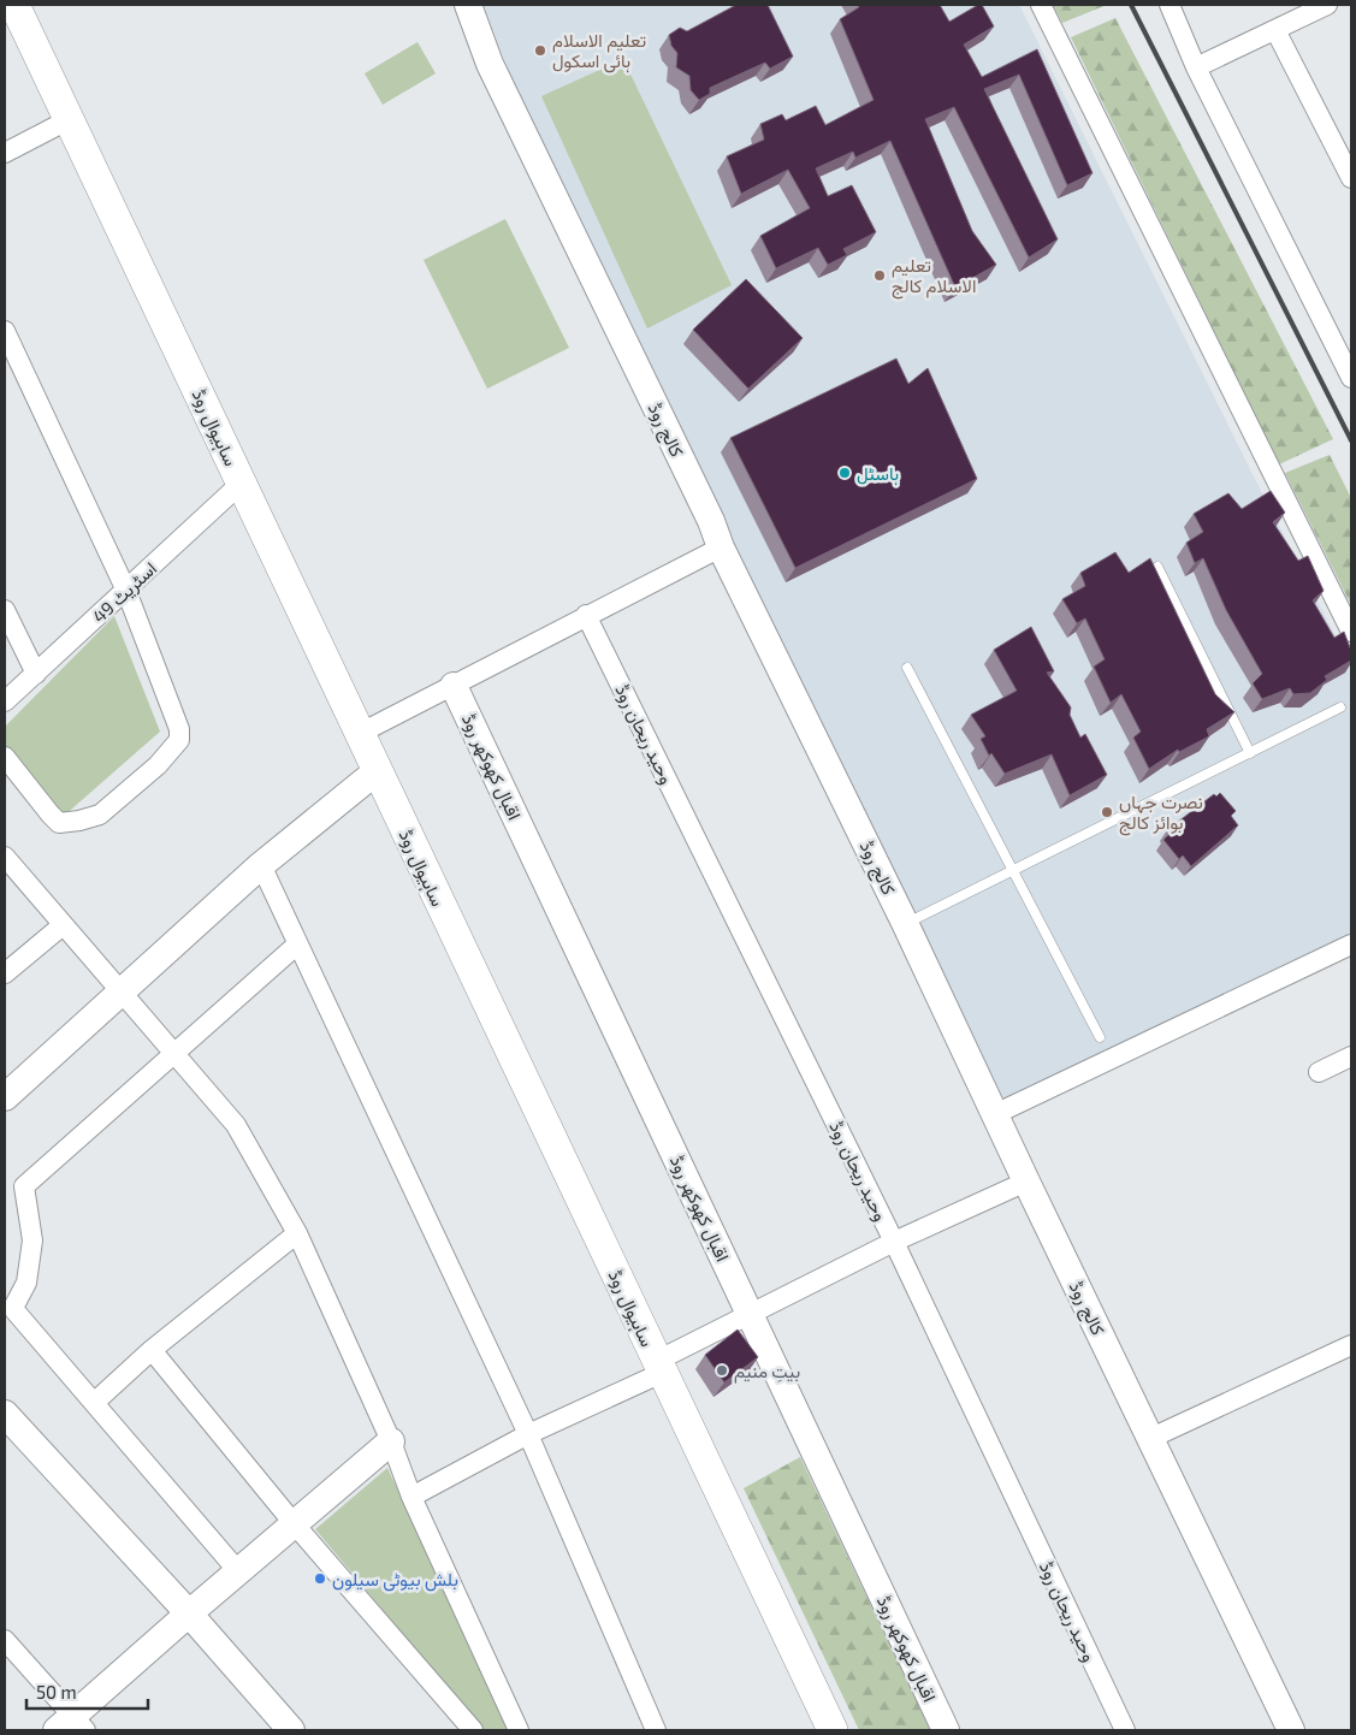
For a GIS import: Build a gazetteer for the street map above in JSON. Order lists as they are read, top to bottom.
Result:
{
  "streets": {
    "main road": ["ساہیوال روڈ"],
    "street": [
      "کالج روڈ",
      "اسٹریٹ 49",
      "وحید ریحان روڈ",
      "اقبال کھوکھر روڈ"
    ]
  },
  "crossings": [
    ["ساہیوال روڈ", "اسٹریٹ 49"]
  ],
  "places": [
    "تعلیم الاسلام ہائی اسکول",
    "تعلیم الاسلام کالج",
    "ہاسٹل",
    "نصرت جہاں بوائز کالج",
    "بیتِ منیم",
    "بلش بیوٹی سیلون"
  ],
  "scale_bar": "50 m"
}
